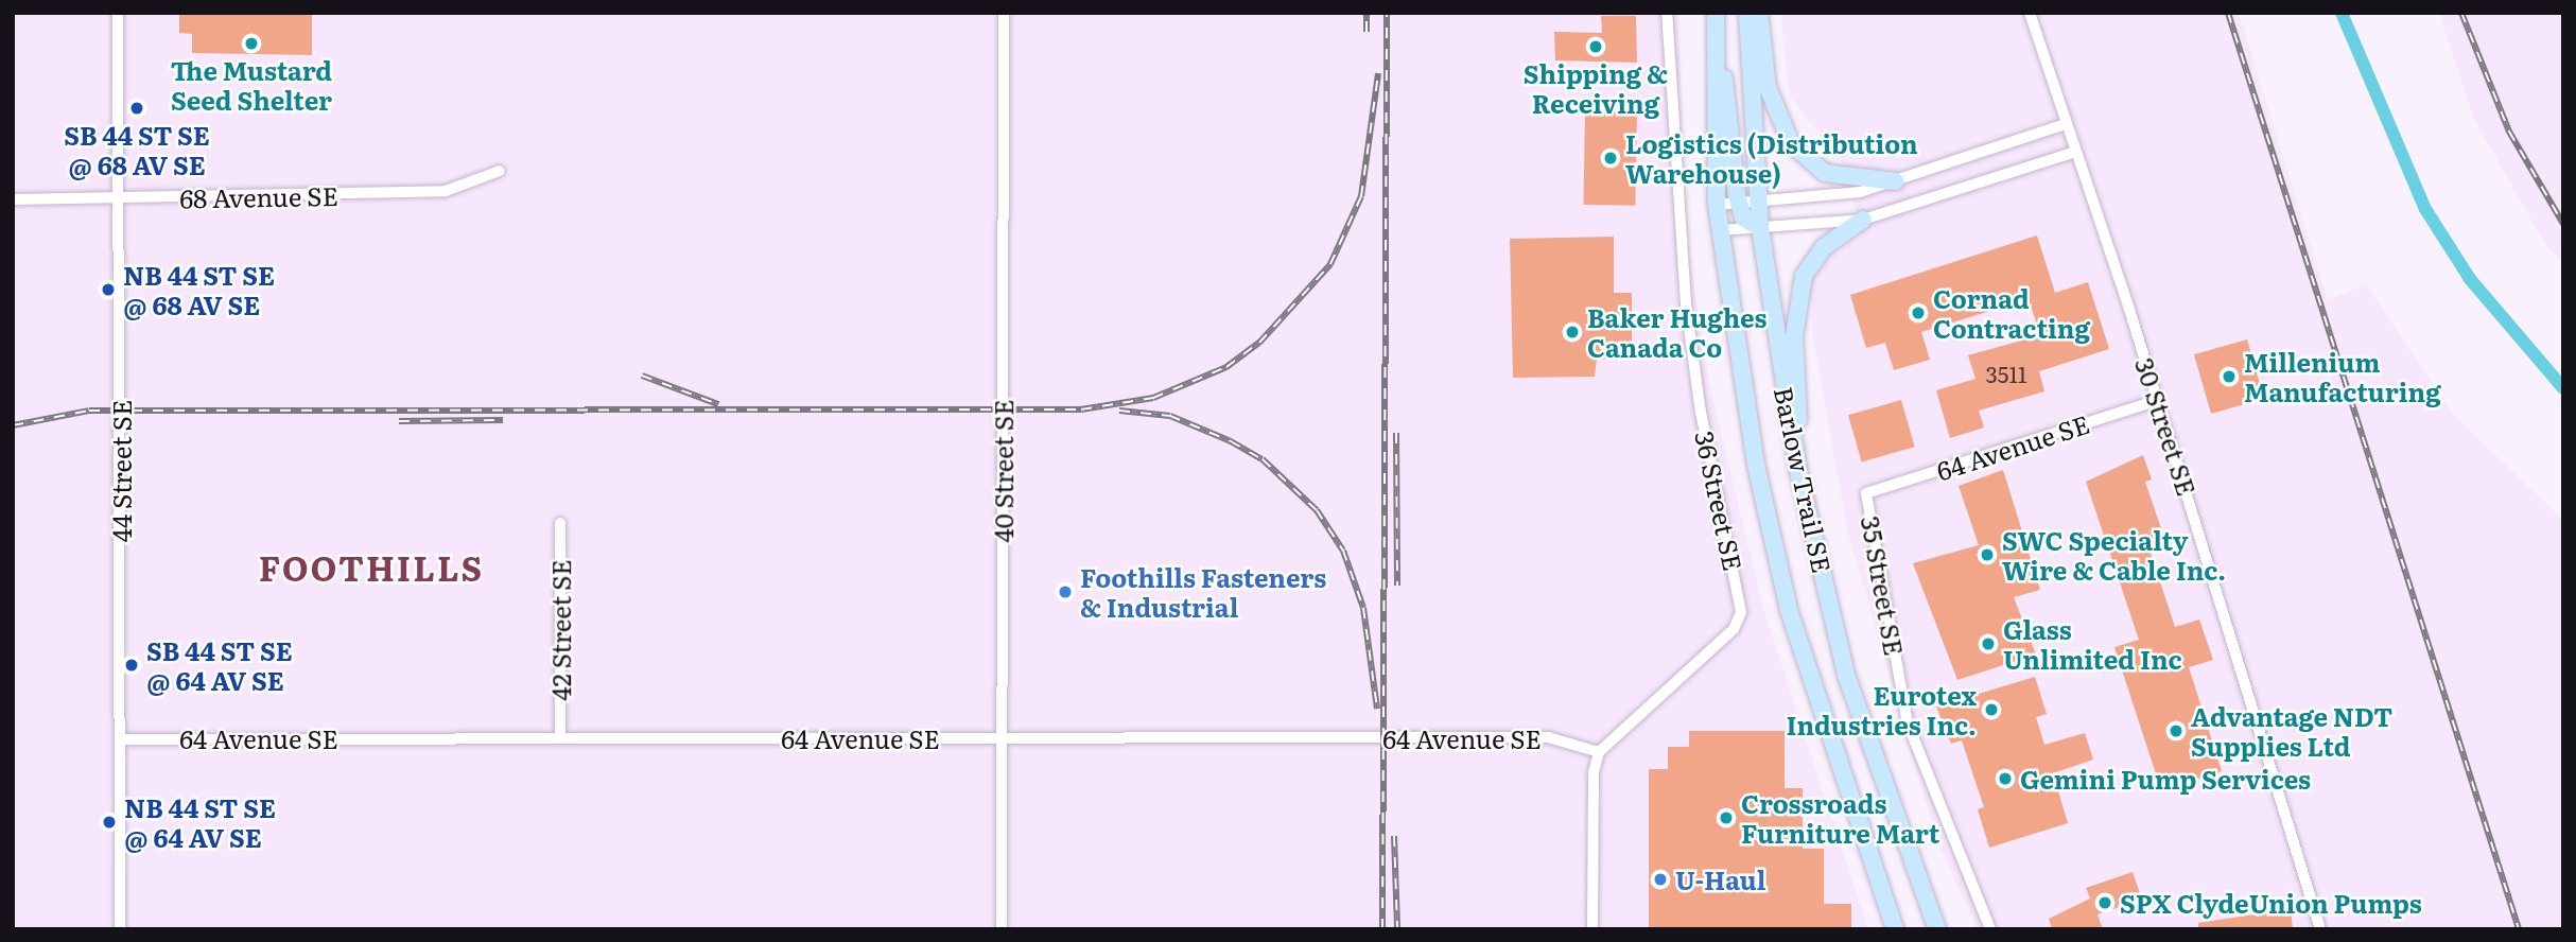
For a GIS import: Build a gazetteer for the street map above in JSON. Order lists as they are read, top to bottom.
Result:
{
  "streets": {
    "main road": ["Barlow Trail SE"],
    "street": [
      "68 Avenue SE",
      "30 Street SE",
      "64 Avenue SE",
      "44 Street SE",
      "40 Street SE",
      "36 Street SE",
      "35 Street SE",
      "42 Street SE"
    ]
  },
  "crossings": [
    ["68 Avenue SE", "44 Street SE"],
    ["30 Street SE", "64 Avenue SE"],
    ["64 Avenue SE", "44 Street SE"],
    ["64 Avenue SE", "40 Street SE"],
    ["64 Avenue SE", "36 Street SE"],
    ["64 Avenue SE", "35 Street SE"],
    ["64 Avenue SE", "42 Street SE"]
  ],
  "districts": ["FOOTHILLS"],
  "places": [
    "The Mustard Seed Shelter",
    "Shipping & Receiving",
    "SB 44 ST SE @ 68 AV SE",
    "Logistics (Distribution Warehouse)",
    "NB 44 ST SE @ 68 AV SE",
    "Cornad Contracting",
    "Baker Hughes Canada Co",
    "Millenium Manufacturing",
    "SWC Specialty Wire & Cable Inc.",
    "Foothills Fasteners & Industrial",
    "Glass Unlimited Inc",
    "SB 44 ST SE @ 64 AV SE",
    "Eurotex Industries Inc.",
    "Advantage NDT Supplies Ltd",
    "Gemini Pump Services",
    "Crossroads Furniture Mart",
    "NB 44 ST SE @ 64 AV SE",
    "U-Haul",
    "SPX ClydeUnion Pumps"
  ],
  "house_numbers": ["3511"]
}
